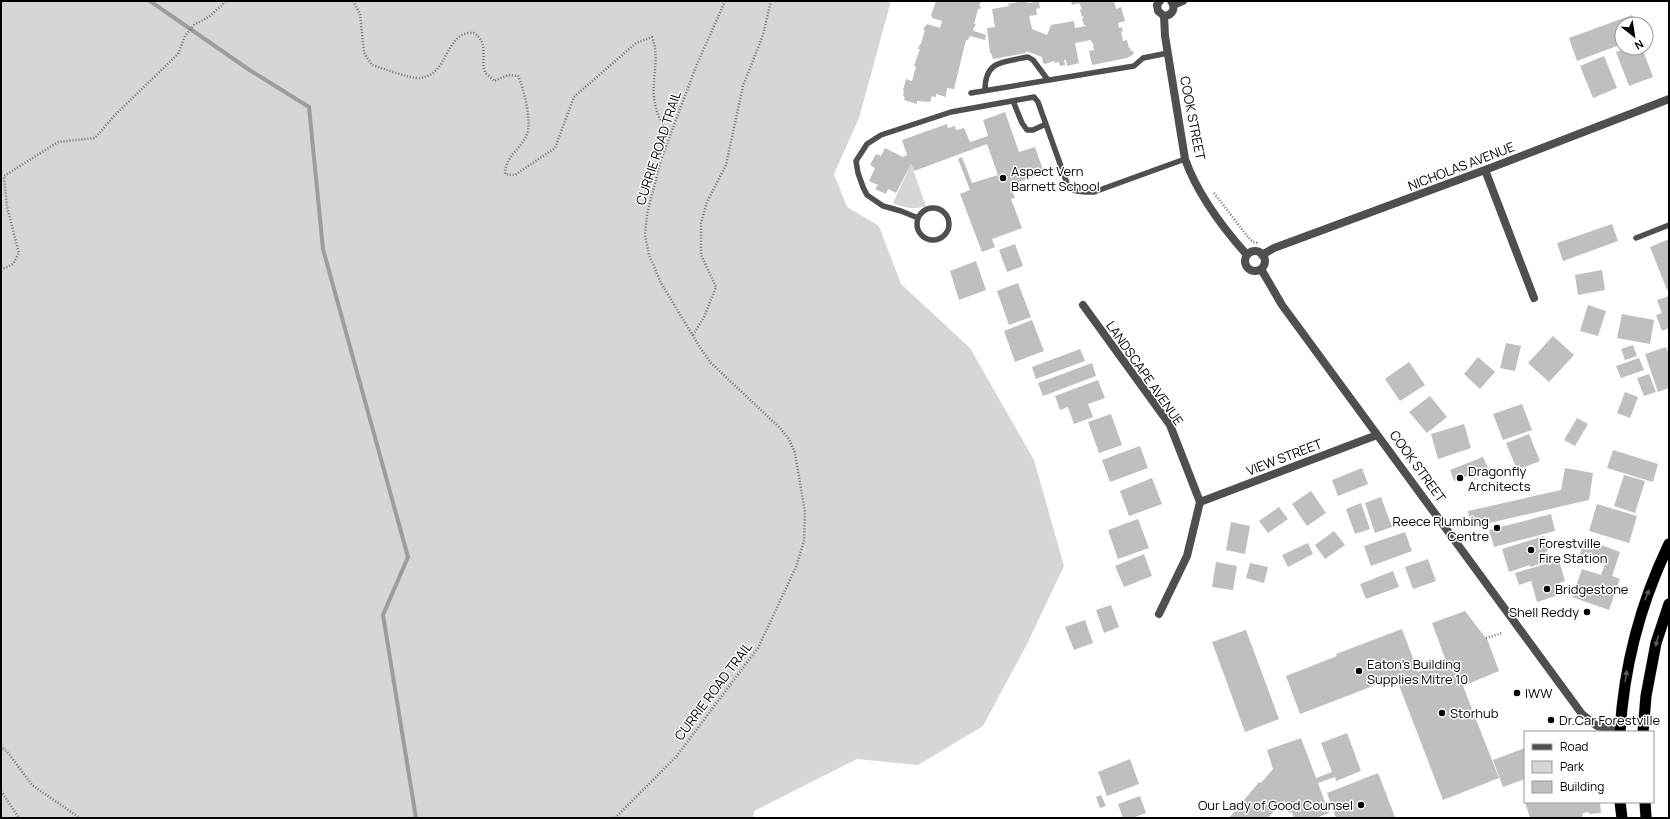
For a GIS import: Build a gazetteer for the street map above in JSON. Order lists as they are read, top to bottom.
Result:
{
  "streets": {
    "street": [
      "COOK STREET",
      "NICHOLAS AVENUE",
      "LANDSCAPE AVENUE",
      "VIEW STREET"
    ],
    "path": ["CURRIE ROAD TRAIL"]
  },
  "crossings": [
    ["COOK STREET", "NICHOLAS AVENUE"],
    ["COOK STREET", "VIEW STREET"],
    ["LANDSCAPE AVENUE", "VIEW STREET"]
  ],
  "places": [
    "Aspect Vern Barnett School",
    "Dragonfly Architects",
    "Reece Plumbing Centre",
    "Forestville Fire Station",
    "Bridgestone",
    "Shell Reddy",
    "Eaton's Building Supplies Mitre 10",
    "IWW",
    "Storhub",
    "Dr.Car Forestville",
    "Our Lady of Good Counsel"
  ],
  "legend": ["Road", "Park", "Building"],
  "north": "bottom right"
}
